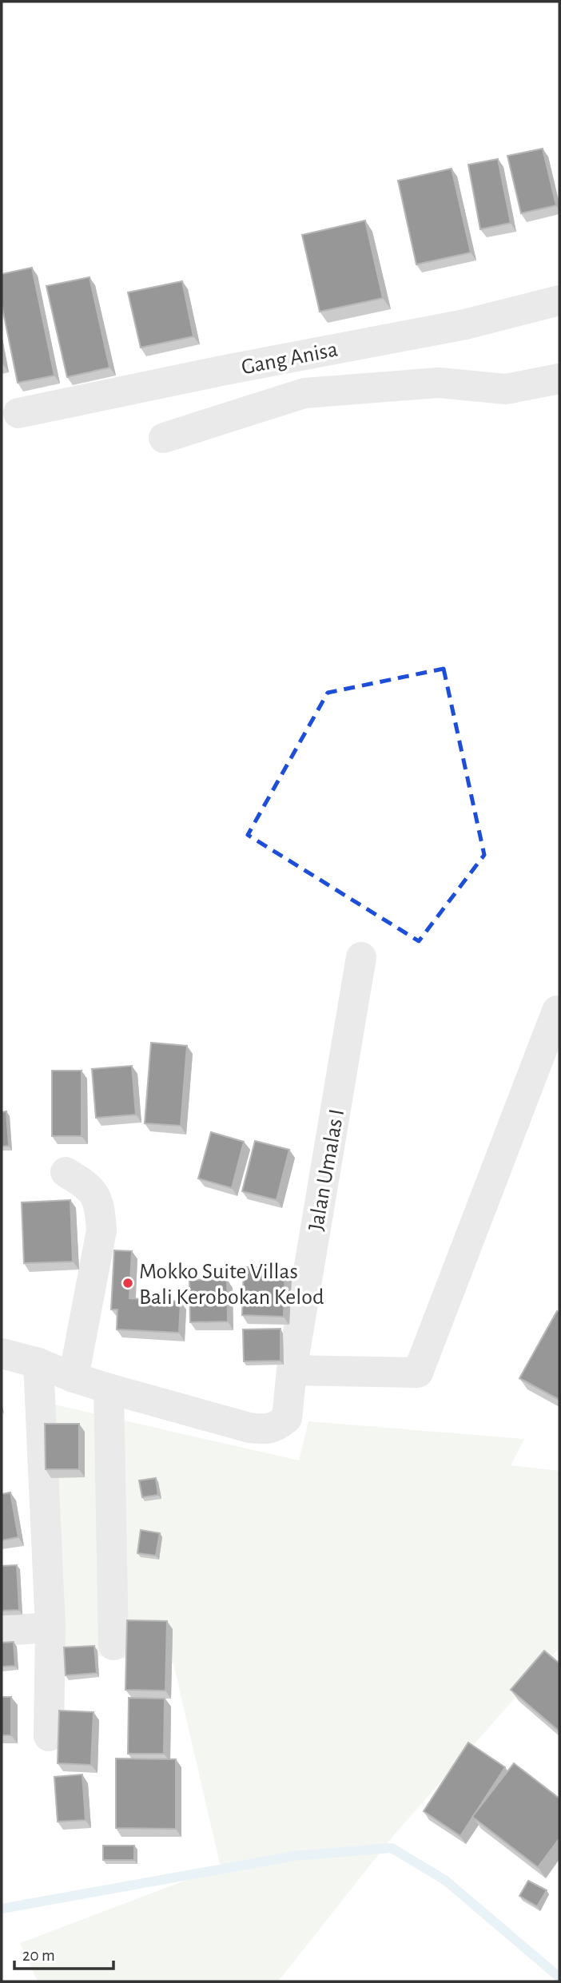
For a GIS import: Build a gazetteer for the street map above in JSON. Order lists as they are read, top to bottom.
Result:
{
  "streets": {
    "street": ["Gang Anisa", "Jalan Umalas I"]
  },
  "places": ["Mokko Suite Villas Bali Kerobokan Kelod"],
  "scale_bar": "20 m"
}
